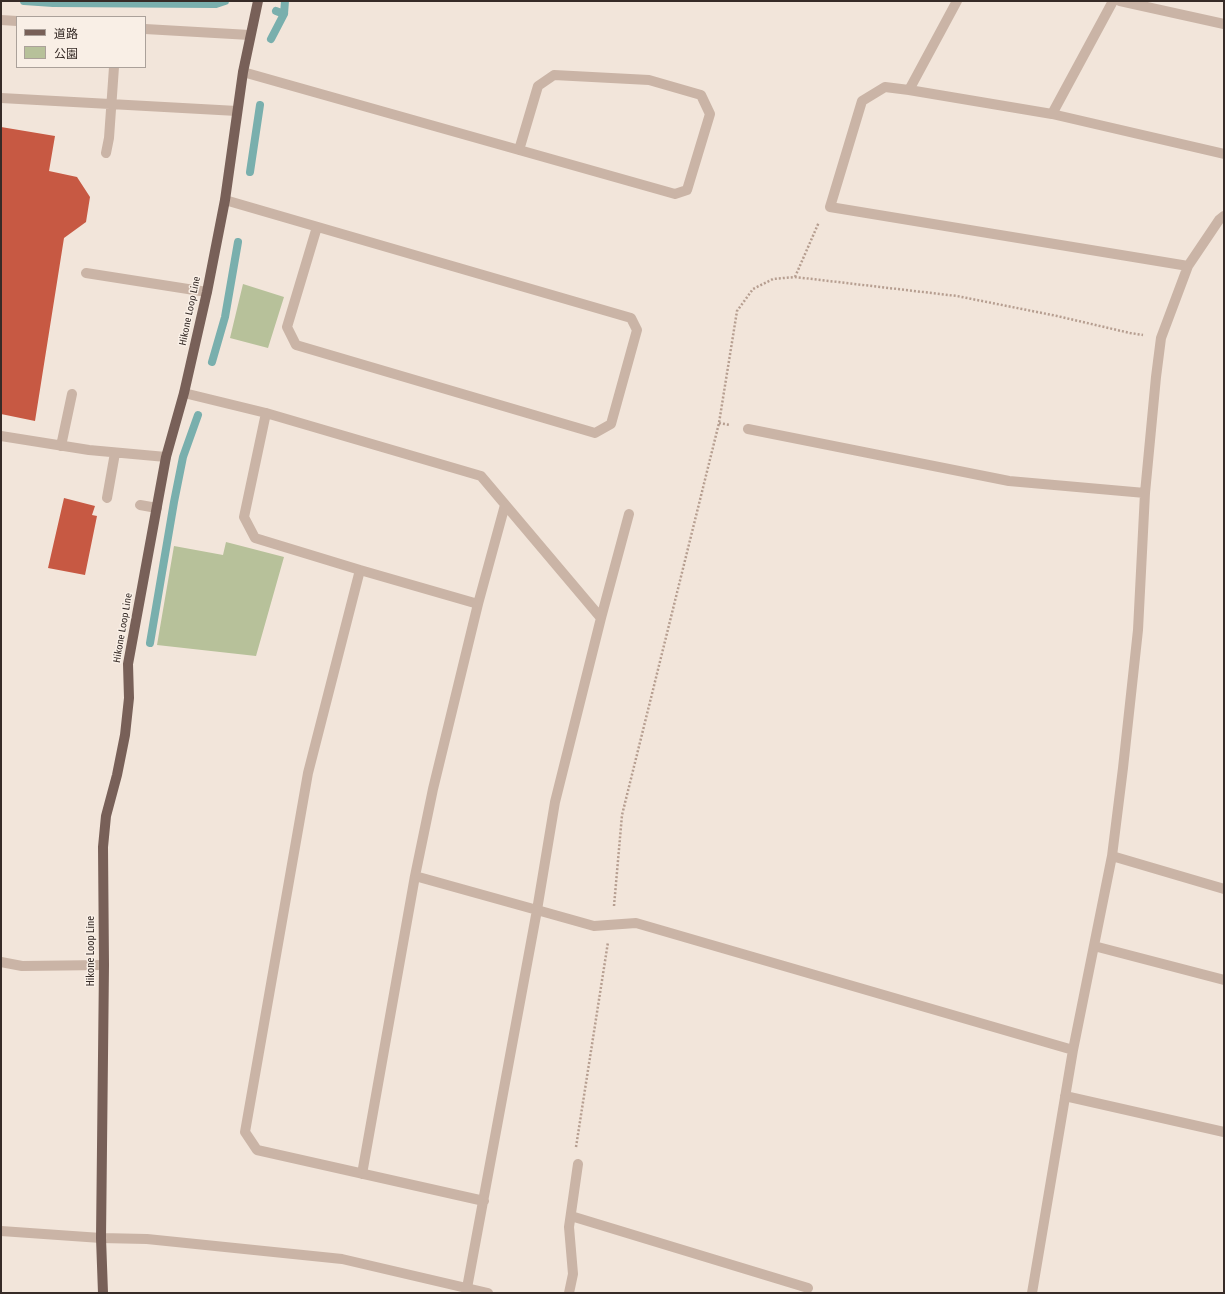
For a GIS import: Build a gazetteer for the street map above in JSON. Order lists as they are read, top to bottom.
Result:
{
  "streets": {
    "main road": ["Hikone Loop Line"]
  },
  "legend": ["道路", "公園"]
}
